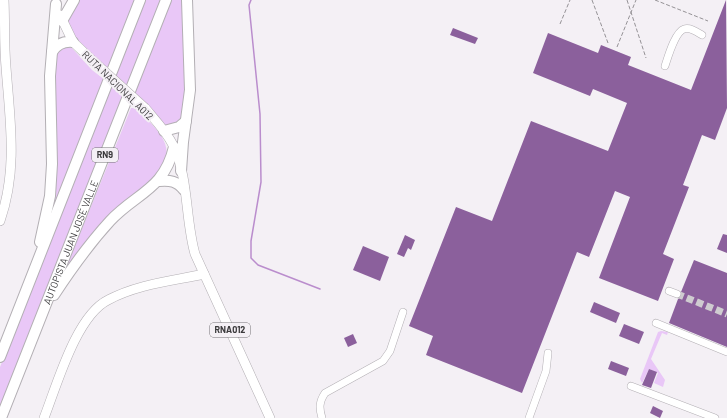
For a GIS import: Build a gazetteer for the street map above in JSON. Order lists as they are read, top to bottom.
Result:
{
  "streets": {
    "highway": ["RN9", "AUTOPISTA JUAN JOSÉ VALLE"],
    "main road": ["RUTA NACIONAL A012", "RNA012"]
  }
}
